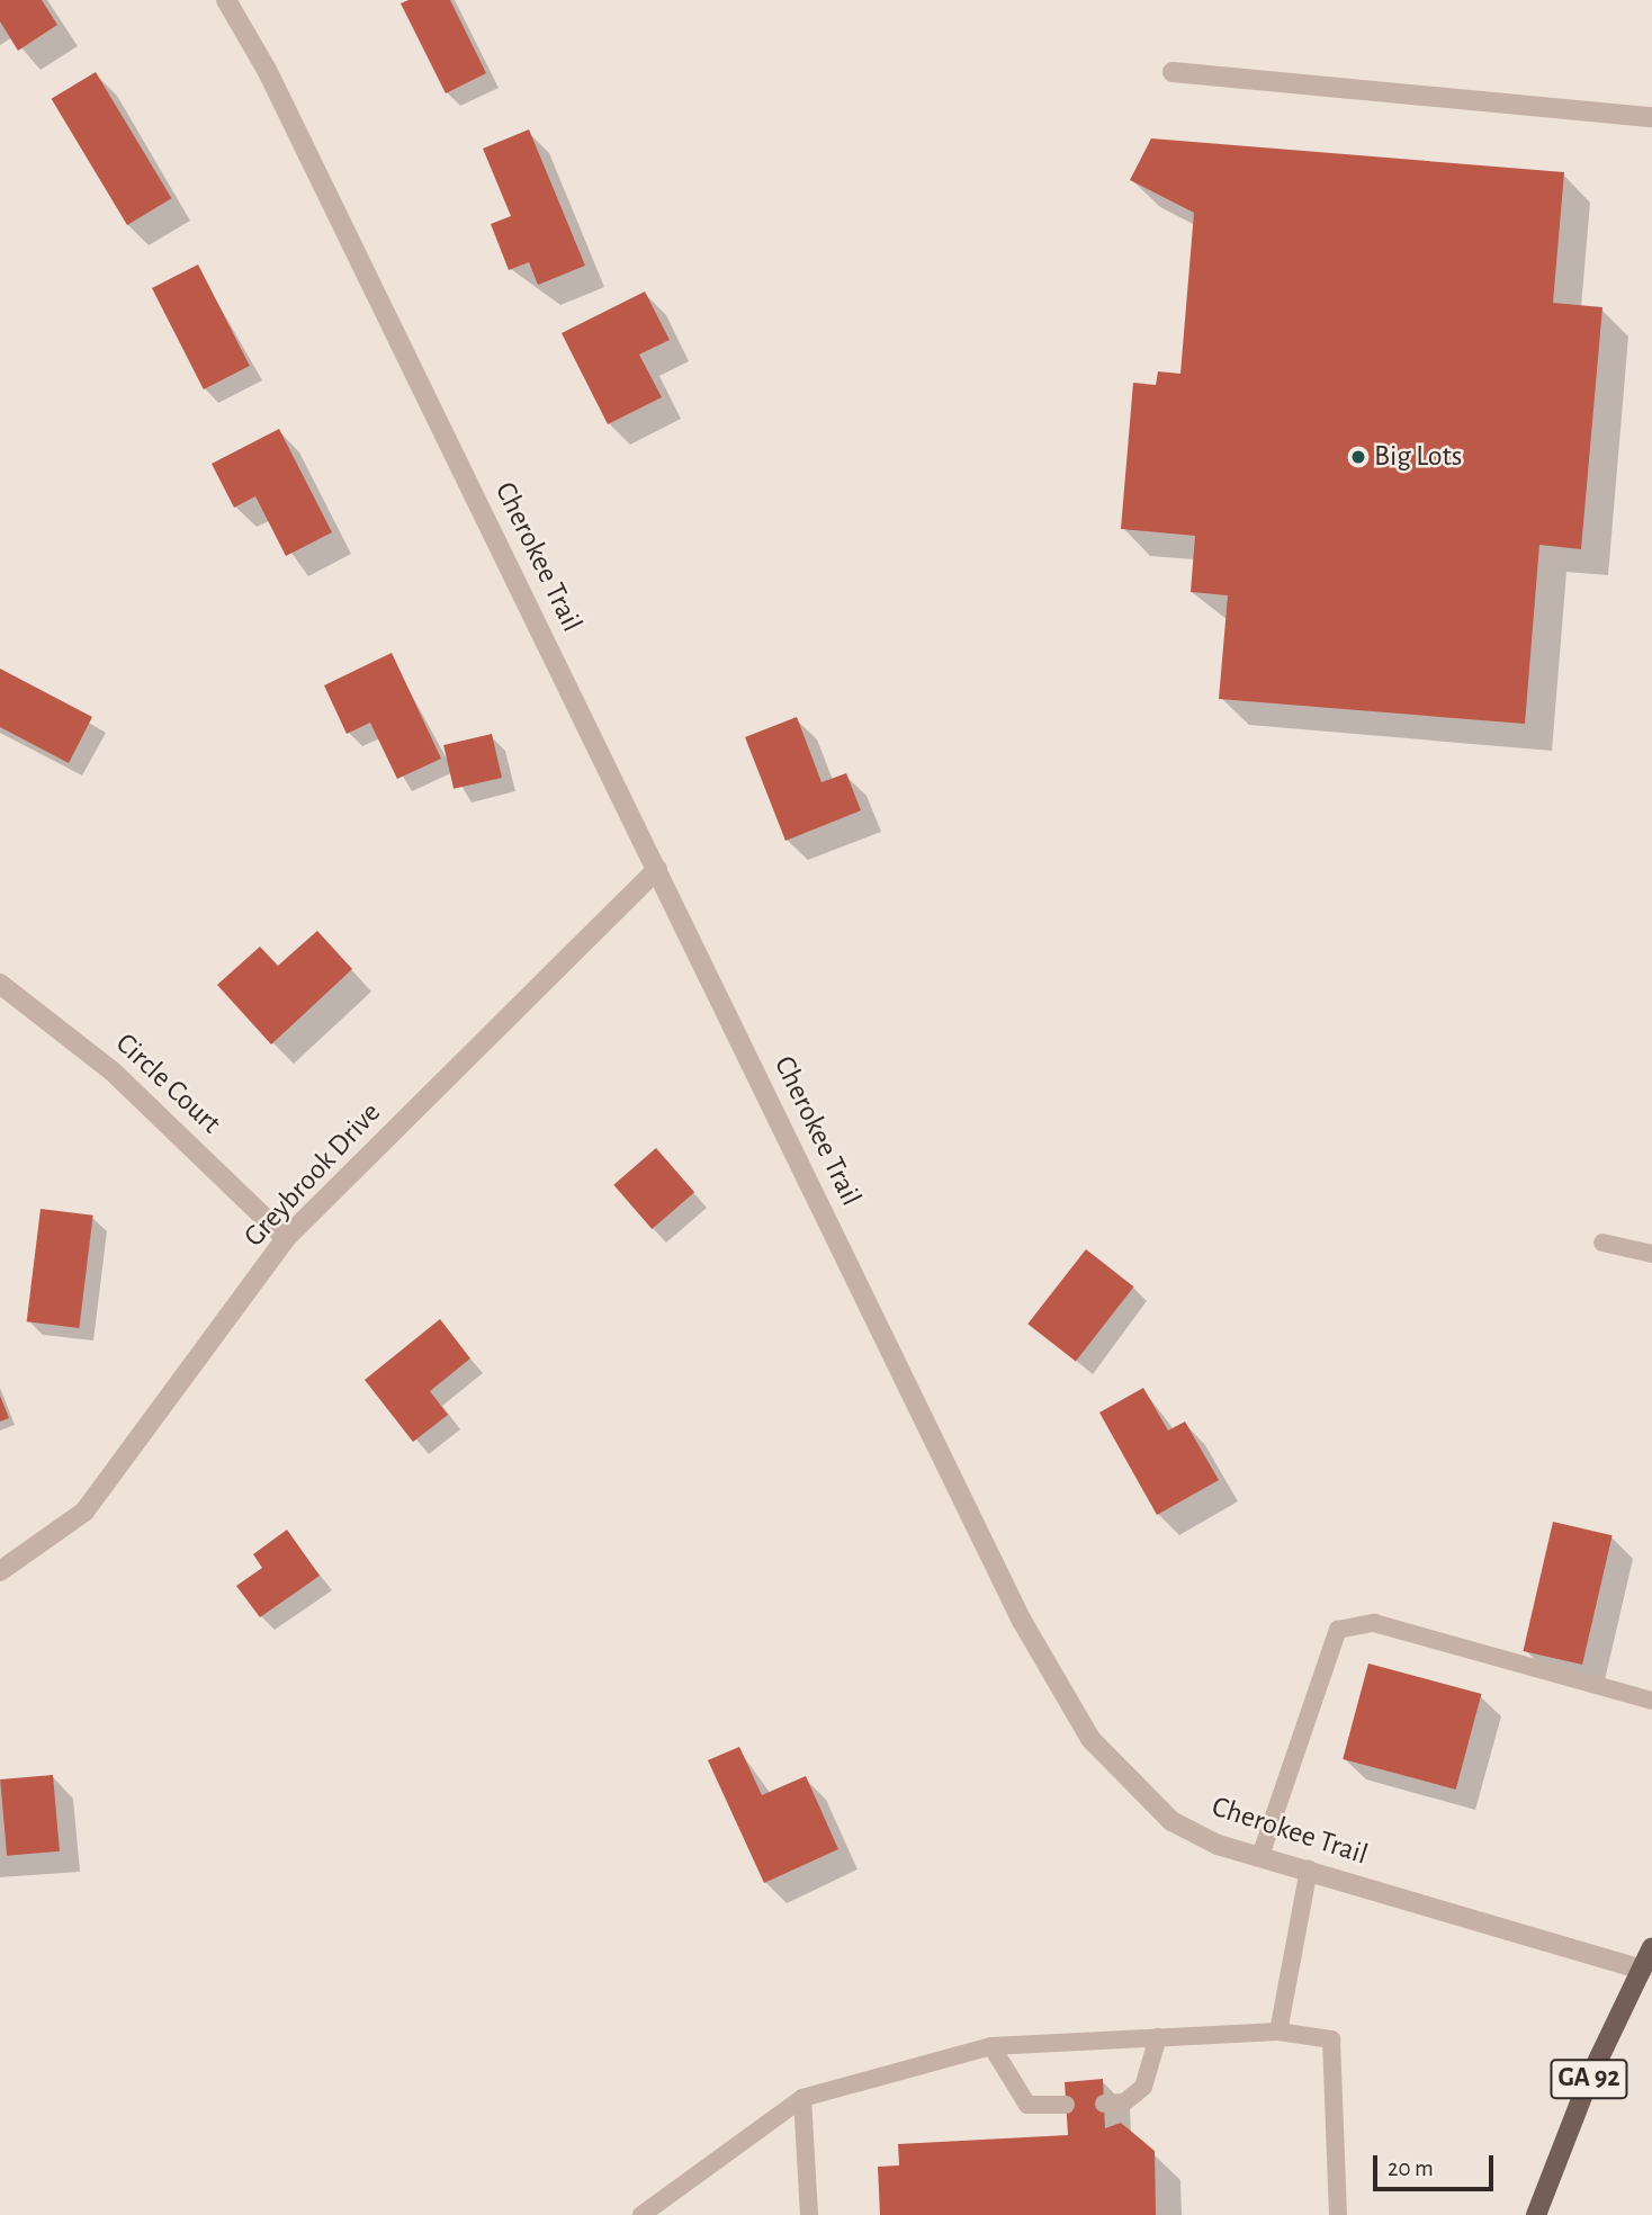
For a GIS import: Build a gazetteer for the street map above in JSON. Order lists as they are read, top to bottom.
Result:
{
  "streets": {
    "main road": ["GA 92"],
    "street": ["Cherokee Trail", "Circle Court", "Greybrook Drive"]
  },
  "crossings": [
    ["Cherokee Trail", "Greybrook Drive"],
    ["Cherokee Trail", "GA 92"],
    ["Circle Court", "Greybrook Drive"]
  ],
  "places": ["Big Lots"],
  "scale_bar": "20 m"
}
